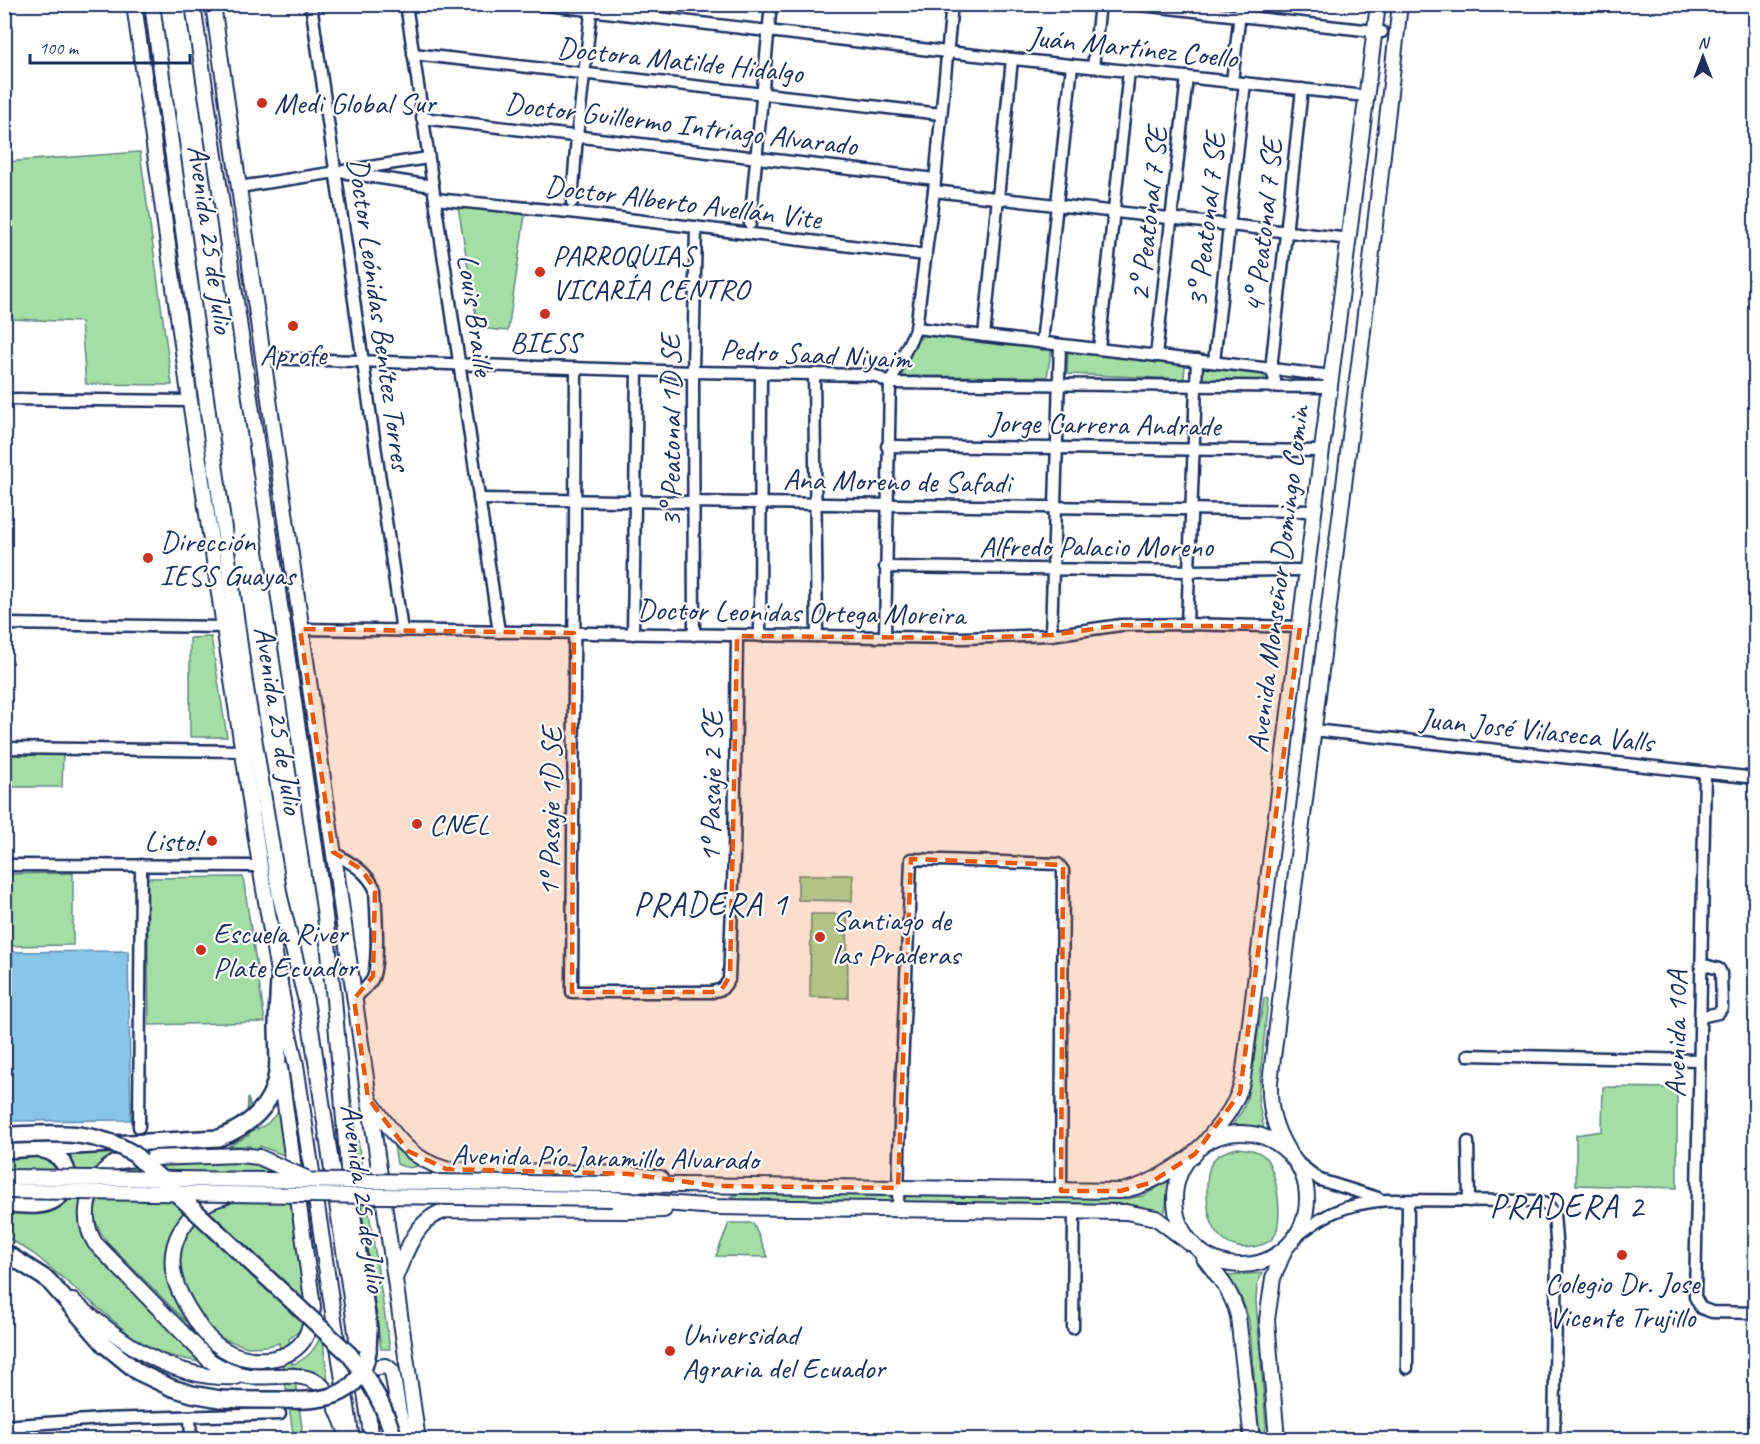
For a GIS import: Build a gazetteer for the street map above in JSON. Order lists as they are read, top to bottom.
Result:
{
  "streets": {
    "main road": ["Avenida 25 de Julio", "Avenida Monseñor Domingo Comin", "Avenida Pío Jaramillo Alvarado"],
    "street": [
      "Juán Martínez Coello",
      "Doctora Matilde Hidalgo",
      "Doctor Guillermo Intriago Alvarado",
      "Doctor Alberto Avellán Vite",
      "2° Peatonal 7 SE",
      "3° Peatonal 7 SE",
      "4° Peatonal 7 SE",
      "Doctor Leónidas Benítez Torres",
      "Louis Braille",
      "Pedro Saad Niyaim",
      "Jorge Carrera Andrade",
      "3° Peatonal 1D SE",
      "Ana Moreno de Safadi",
      "Alfredo Palacio Moreno",
      "Doctor Leonidas Ortega Moreira",
      "Juan José Vilaseca Valls",
      "1º Pasaje 2 SE",
      "1º Pasaje 1D SE",
      "Avenida 10A"
    ]
  },
  "crossings": [
    ["Juán Martínez Coello", "2° Peatonal 7 SE"],
    ["Juán Martínez Coello", "3° Peatonal 7 SE"],
    ["Juán Martínez Coello", "4° Peatonal 7 SE"],
    ["Juán Martínez Coello", "Avenida Monseñor Domingo Comin"],
    ["Doctora Matilde Hidalgo", "Louis Braille"],
    ["Doctor Guillermo Intriago Alvarado", "Louis Braille"],
    ["Doctor Alberto Avellán Vite", "Louis Braille"],
    ["Doctor Alberto Avellán Vite", "3° Peatonal 1D SE"],
    ["2° Peatonal 7 SE", "Pedro Saad Niyaim"],
    ["3° Peatonal 7 SE", "Pedro Saad Niyaim"],
    ["4° Peatonal 7 SE", "Pedro Saad Niyaim"],
    ["Avenida 25 de Julio", "Pedro Saad Niyaim"],
    ["Avenida 25 de Julio", "Doctor Leonidas Ortega Moreira"],
    ["Doctor Leónidas Benítez Torres", "Pedro Saad Niyaim"],
    ["Doctor Leónidas Benítez Torres", "Doctor Leonidas Ortega Moreira"],
    ["Louis Braille", "Pedro Saad Niyaim"],
    ["Louis Braille", "Ana Moreno de Safadi"],
    ["Louis Braille", "Doctor Leonidas Ortega Moreira"],
    ["Pedro Saad Niyaim", "3° Peatonal 1D SE"],
    ["Pedro Saad Niyaim", "Avenida Monseñor Domingo Comin"],
    ["Pedro Saad Niyaim", "1º Pasaje 1D SE"],
    ["Jorge Carrera Andrade", "Avenida Monseñor Domingo Comin"],
    ["3° Peatonal 1D SE", "Ana Moreno de Safadi"],
    ["3° Peatonal 1D SE", "Doctor Leonidas Ortega Moreira"],
    ["Ana Moreno de Safadi", "Avenida Monseñor Domingo Comin"],
    ["Ana Moreno de Safadi", "1º Pasaje 1D SE"],
    ["Alfredo Palacio Moreno", "Avenida Monseñor Domingo Comin"],
    ["Avenida Monseñor Domingo Comin", "Doctor Leonidas Ortega Moreira"],
    ["Avenida Monseñor Domingo Comin", "Juan José Vilaseca Valls"],
    ["Avenida Monseñor Domingo Comin", "Avenida Pío Jaramillo Alvarado"],
    ["Doctor Leonidas Ortega Moreira", "1º Pasaje 2 SE"],
    ["Doctor Leonidas Ortega Moreira", "1º Pasaje 1D SE"],
    ["Juan José Vilaseca Valls", "Avenida 10A"],
    ["1º Pasaje 2 SE", "1º Pasaje 1D SE"]
  ],
  "districts": ["PRADERA 1", "PRADERA 2"],
  "places": [
    "Medi Global Sur",
    "PARROQUIAS VICARÍA CENTRO",
    "BIESS",
    "Aprofe",
    "Dirección IESS Guayas",
    "CNEL",
    "Listo!",
    "Santiago de las Praderas",
    "Escuela River Plate Ecuador",
    "Colegio Dr. Jose Vicente Trujillo",
    "Universidad Agraria del Ecuador"
  ],
  "scale_bar": "100 m",
  "north": "top"
}
